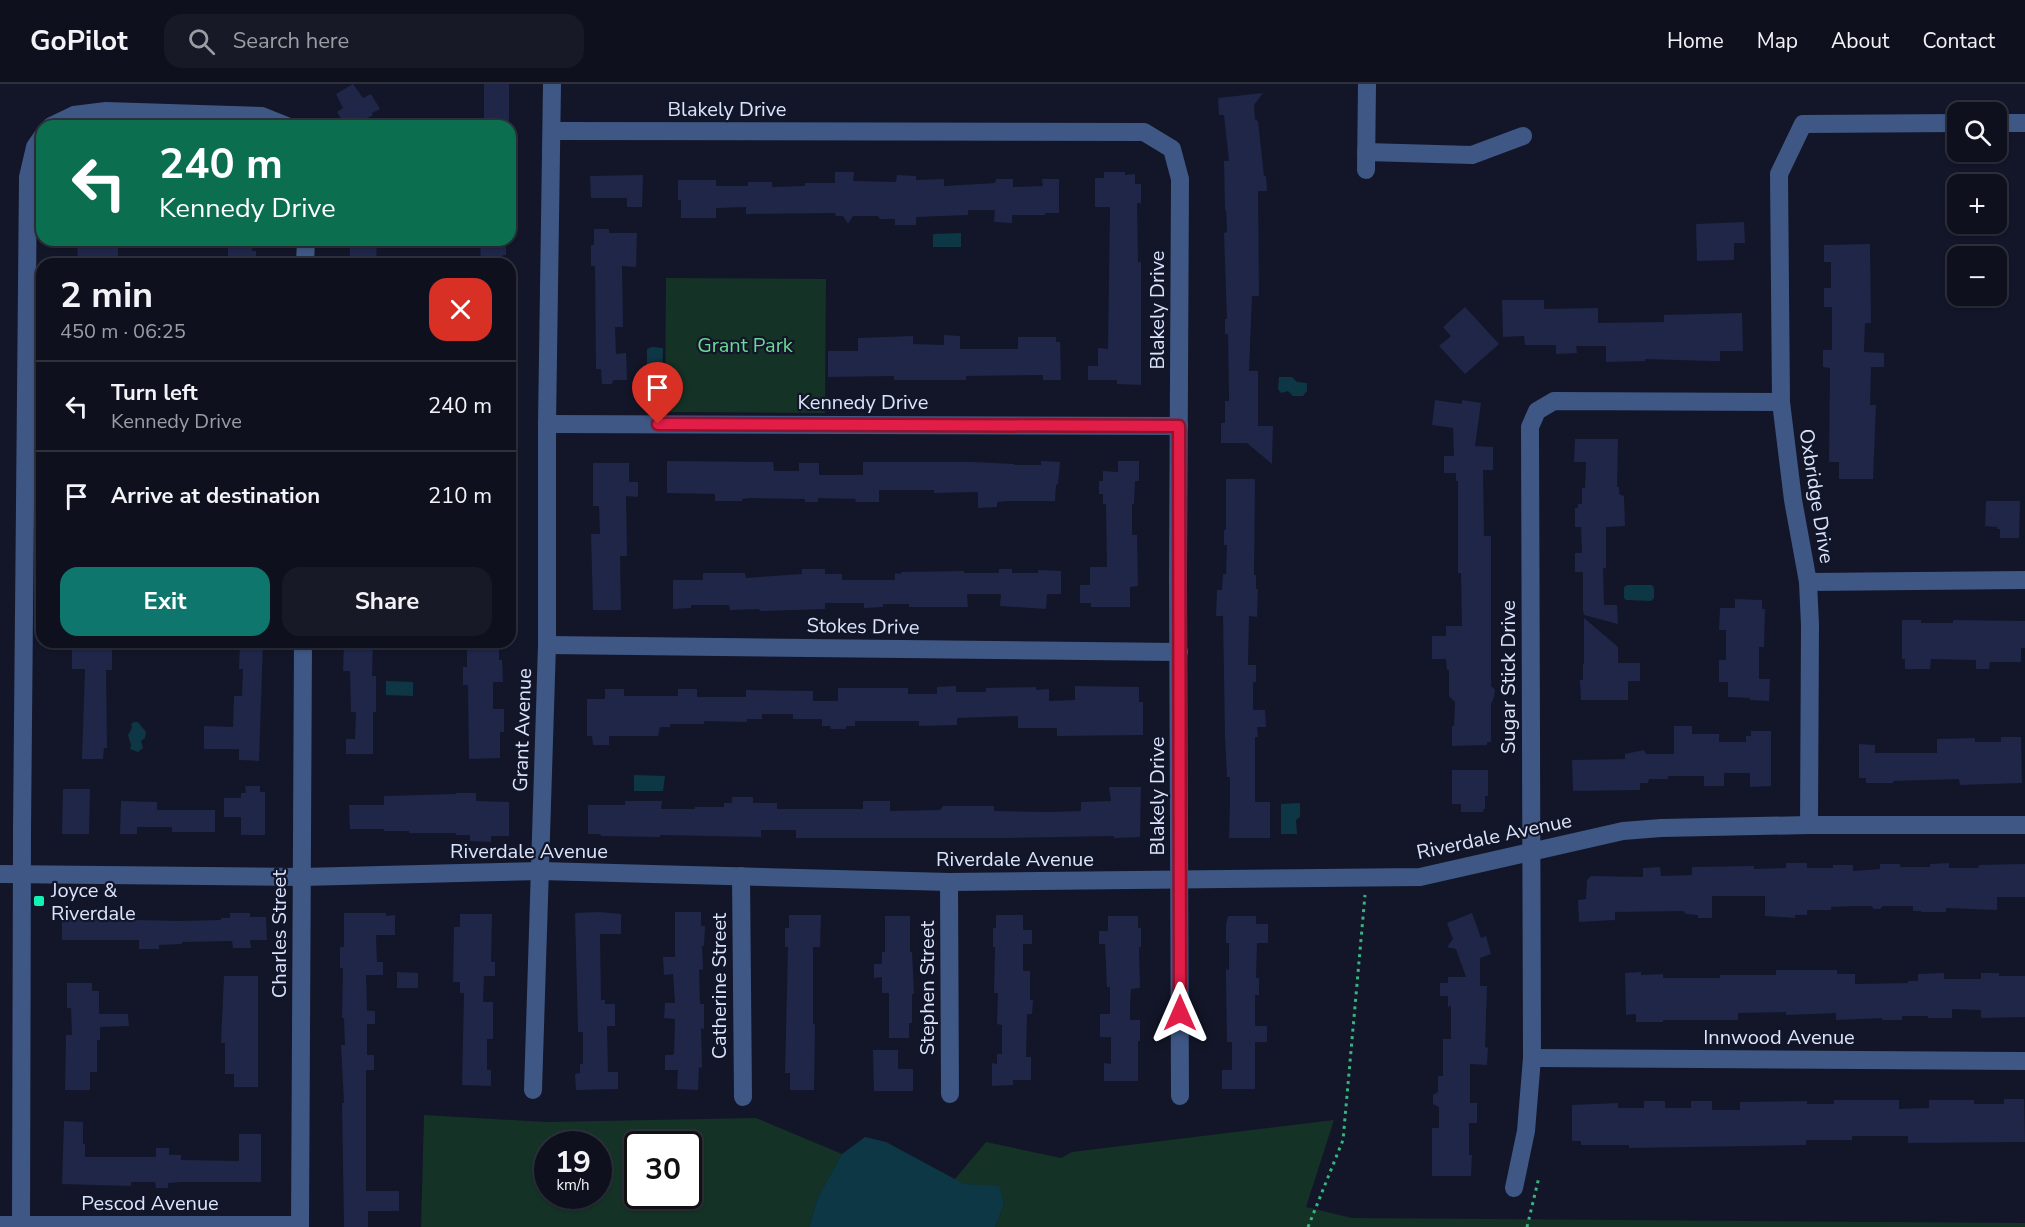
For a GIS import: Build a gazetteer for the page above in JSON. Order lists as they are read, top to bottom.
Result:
{
  "streets": {
    "street": [
      "Blakely Drive",
      "Kennedy Drive",
      "Oxbridge Drive",
      "Stokes Drive",
      "Sugar Stick Drive",
      "Grant Avenue",
      "Riverdale Avenue",
      "Charles Street",
      "Catherine Street",
      "Stephen Street",
      "Innwood Avenue",
      "Pescod Avenue"
    ]
  },
  "crossings": [
    ["Blakely Drive", "Kennedy Drive"],
    ["Blakely Drive", "Stokes Drive"],
    ["Blakely Drive", "Grant Avenue"],
    ["Blakely Drive", "Riverdale Avenue"],
    ["Kennedy Drive", "Grant Avenue"],
    ["Oxbridge Drive", "Sugar Stick Drive"],
    ["Oxbridge Drive", "Riverdale Avenue"],
    ["Stokes Drive", "Grant Avenue"],
    ["Sugar Stick Drive", "Riverdale Avenue"],
    ["Sugar Stick Drive", "Innwood Avenue"],
    ["Grant Avenue", "Riverdale Avenue"],
    ["Riverdale Avenue", "Charles Street"],
    ["Riverdale Avenue", "Catherine Street"],
    ["Riverdale Avenue", "Stephen Street"],
    ["Charles Street", "Pescod Avenue"]
  ],
  "parks": ["Grant Park"],
  "places": {
    "transit": ["Joyce & Riverdale"]
  },
  "page": {
    "header": "GoPilot",
    "search": "Search here",
    "nav": [
      "Home",
      "Map",
      "About",
      "Contact"
    ],
    "map_buttons": ["+", "−"],
    "turn": ["240 m", "Kennedy Drive"],
    "heading": ["2 min", "450 m · 06:25"],
    "list": [
      {
        "name": "Turn left",
        "note": "Kennedy Drive",
        "value": "240 m"
      },
      {
        "name": "Arrive at destination",
        "value": "210 m"
      }
    ],
    "buttons": ["Exit", "Share"],
    "speed": "19 km/h",
    "limit": "30"
  }
}
